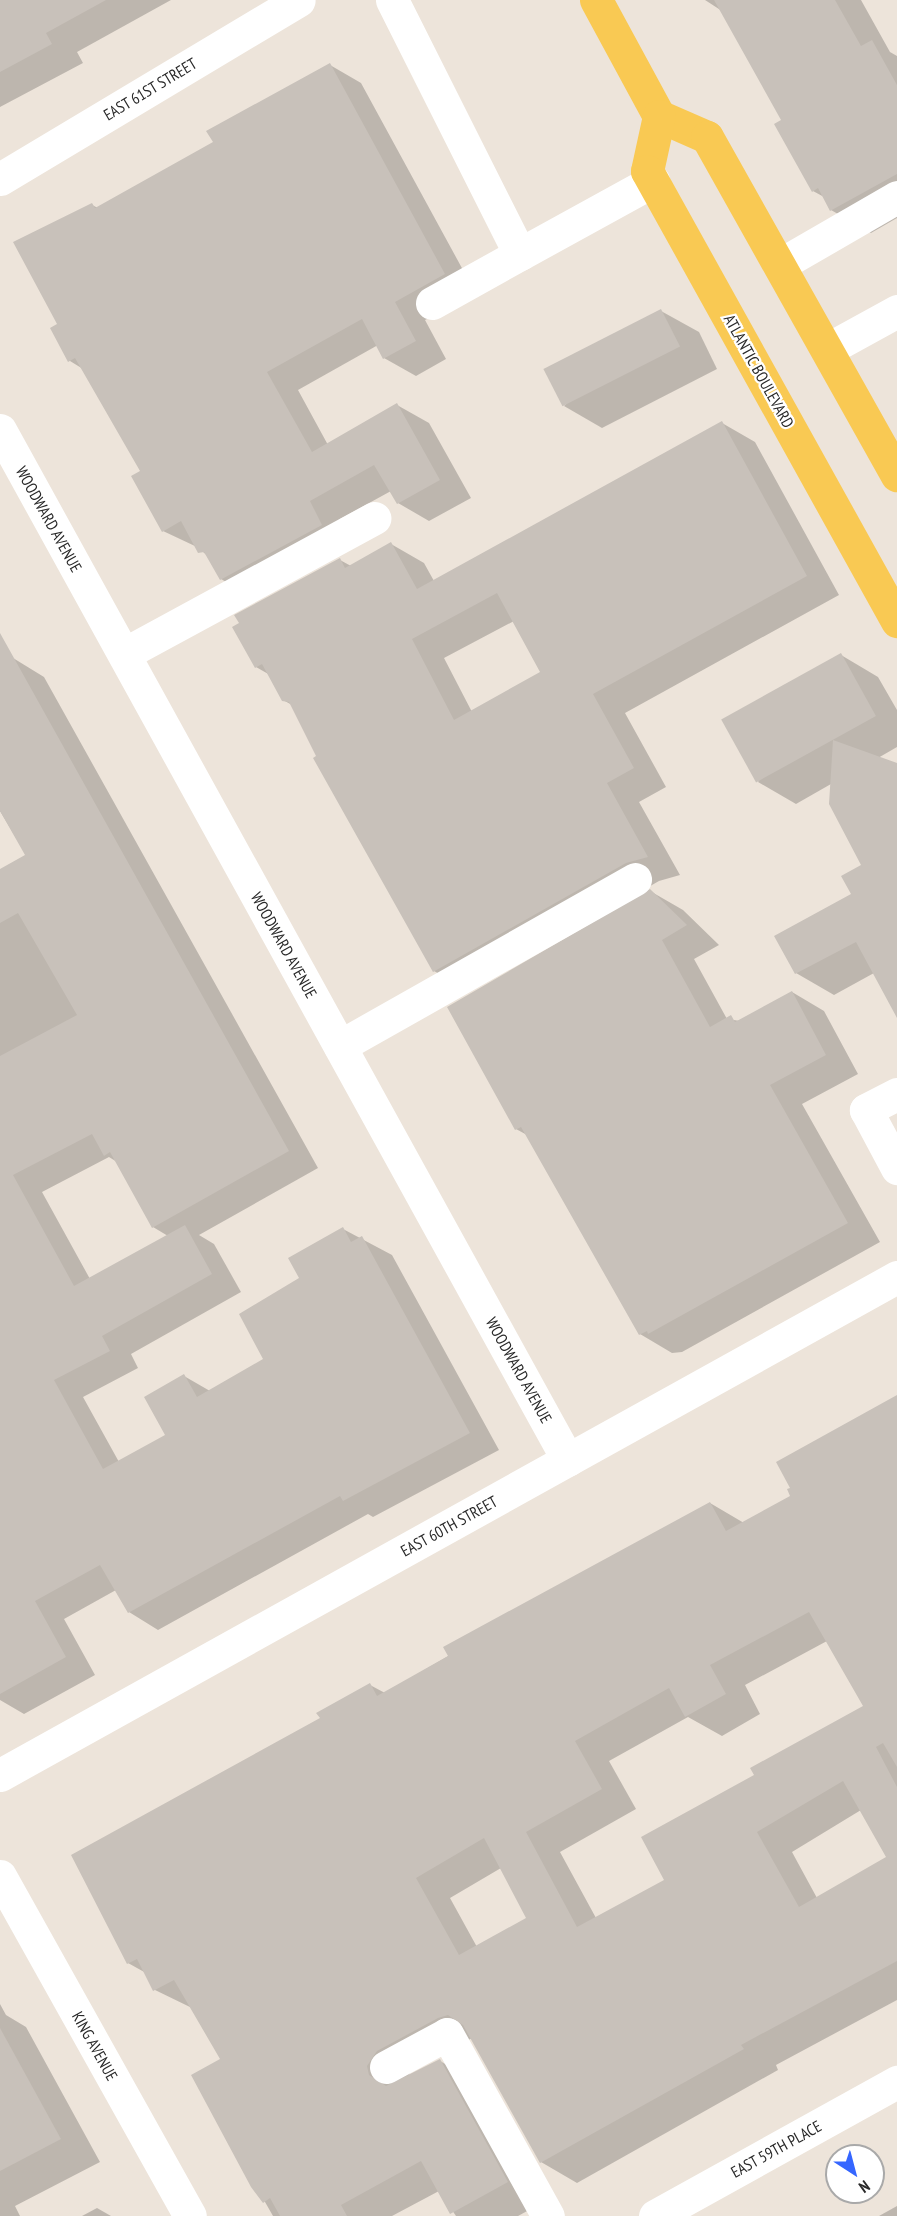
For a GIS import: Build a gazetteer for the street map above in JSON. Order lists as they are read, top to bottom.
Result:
{
  "streets": {
    "main road": ["ATLANTIC BOULEVARD"],
    "street": [
      "EAST 61ST STREET",
      "WOODWARD AVENUE",
      "EAST 60TH STREET",
      "KING AVENUE",
      "EAST 59TH PLACE"
    ]
  },
  "crossings": [
    ["WOODWARD AVENUE", "EAST 60TH STREET"]
  ],
  "north": "bottom right"
}
